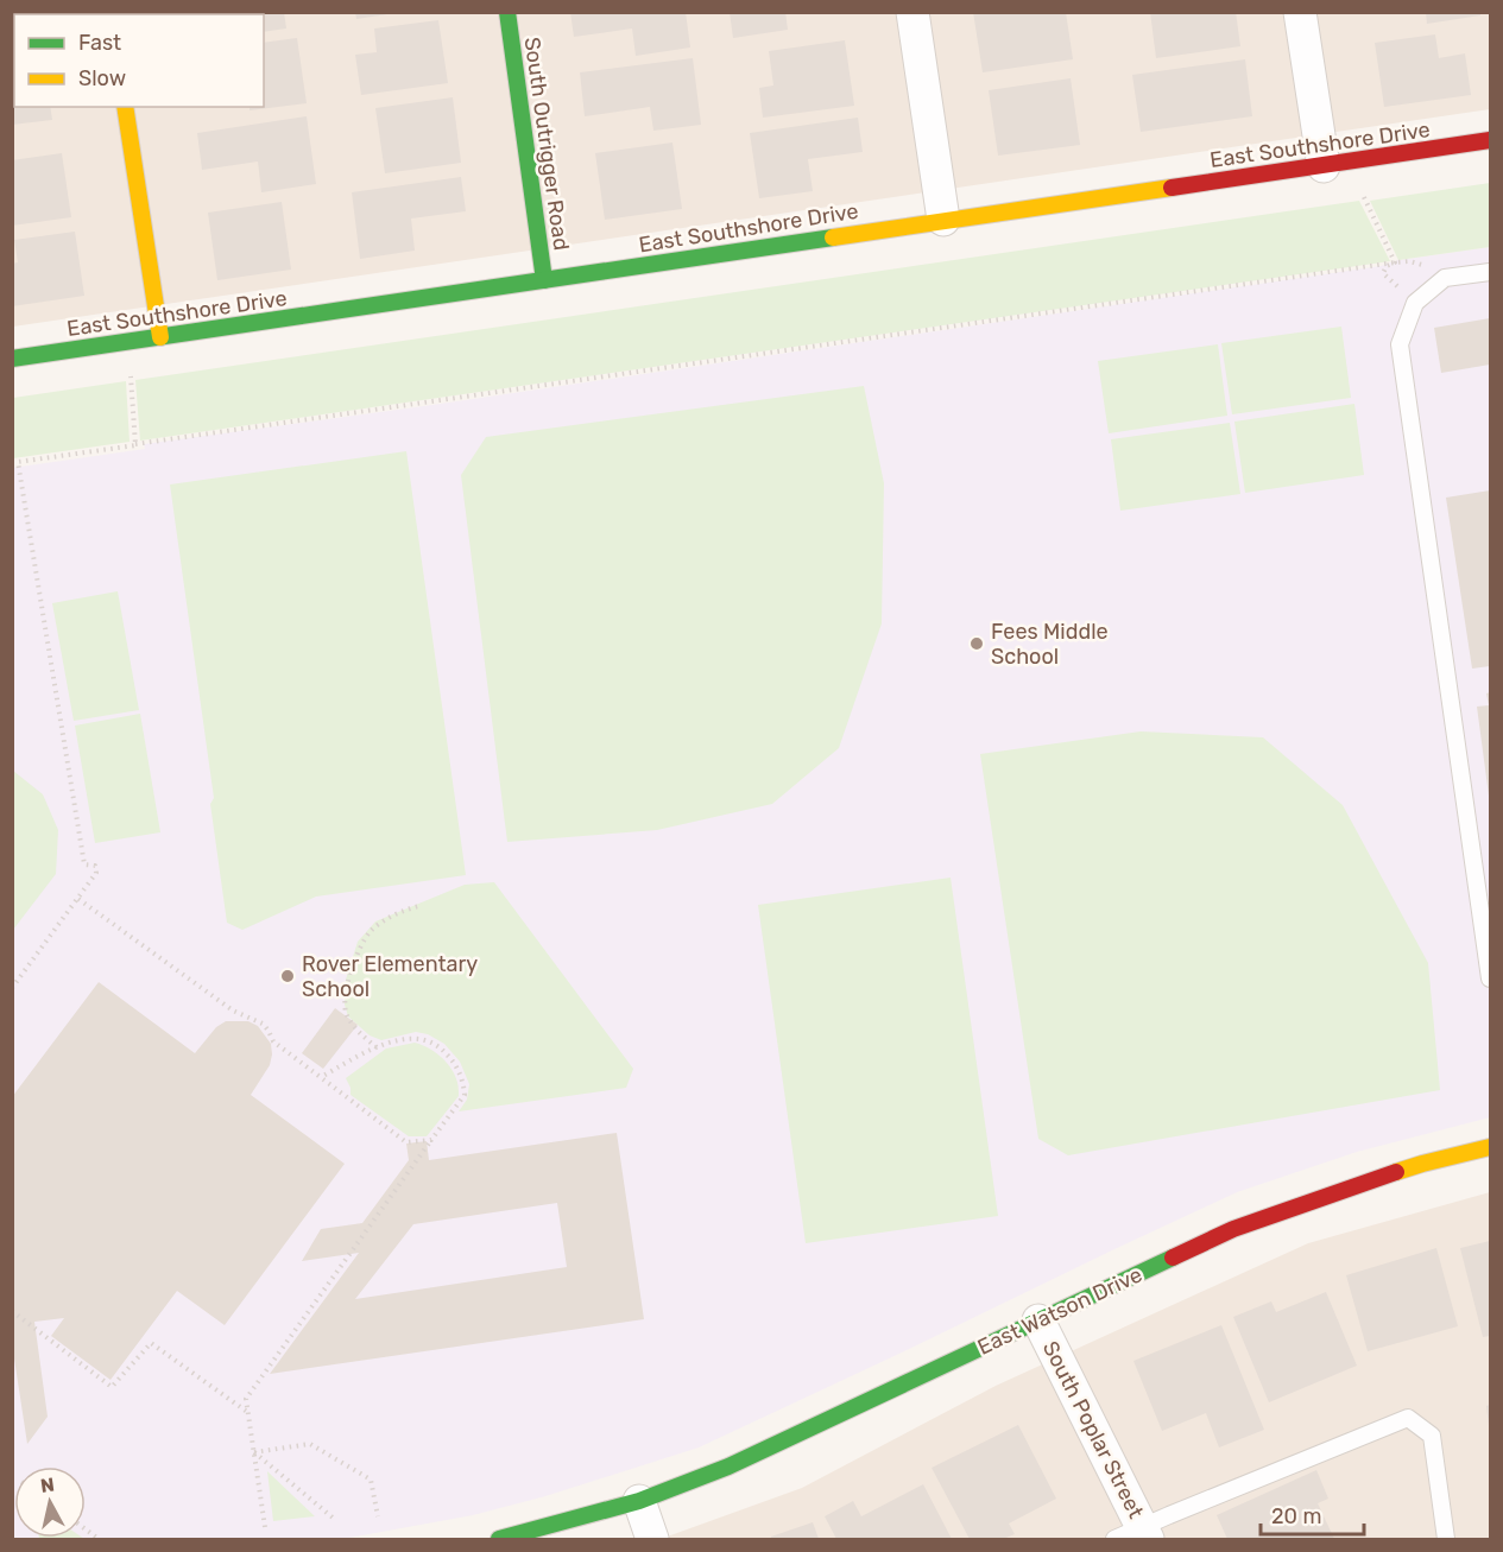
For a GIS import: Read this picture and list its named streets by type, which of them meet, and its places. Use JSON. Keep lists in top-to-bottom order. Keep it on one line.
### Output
{"streets":{"street":["South Outrigger Road","East Southshore Drive","East Watson Drive","South Poplar Street"]},"crossings":[["South Outrigger Road","East Southshore Drive"],["East Watson Drive","South Poplar Street"]],"places":["Fees Middle School","Rover Elementary School"],"legend":["Fast","Slow"],"scale_bar":"20 m","north":"top"}
